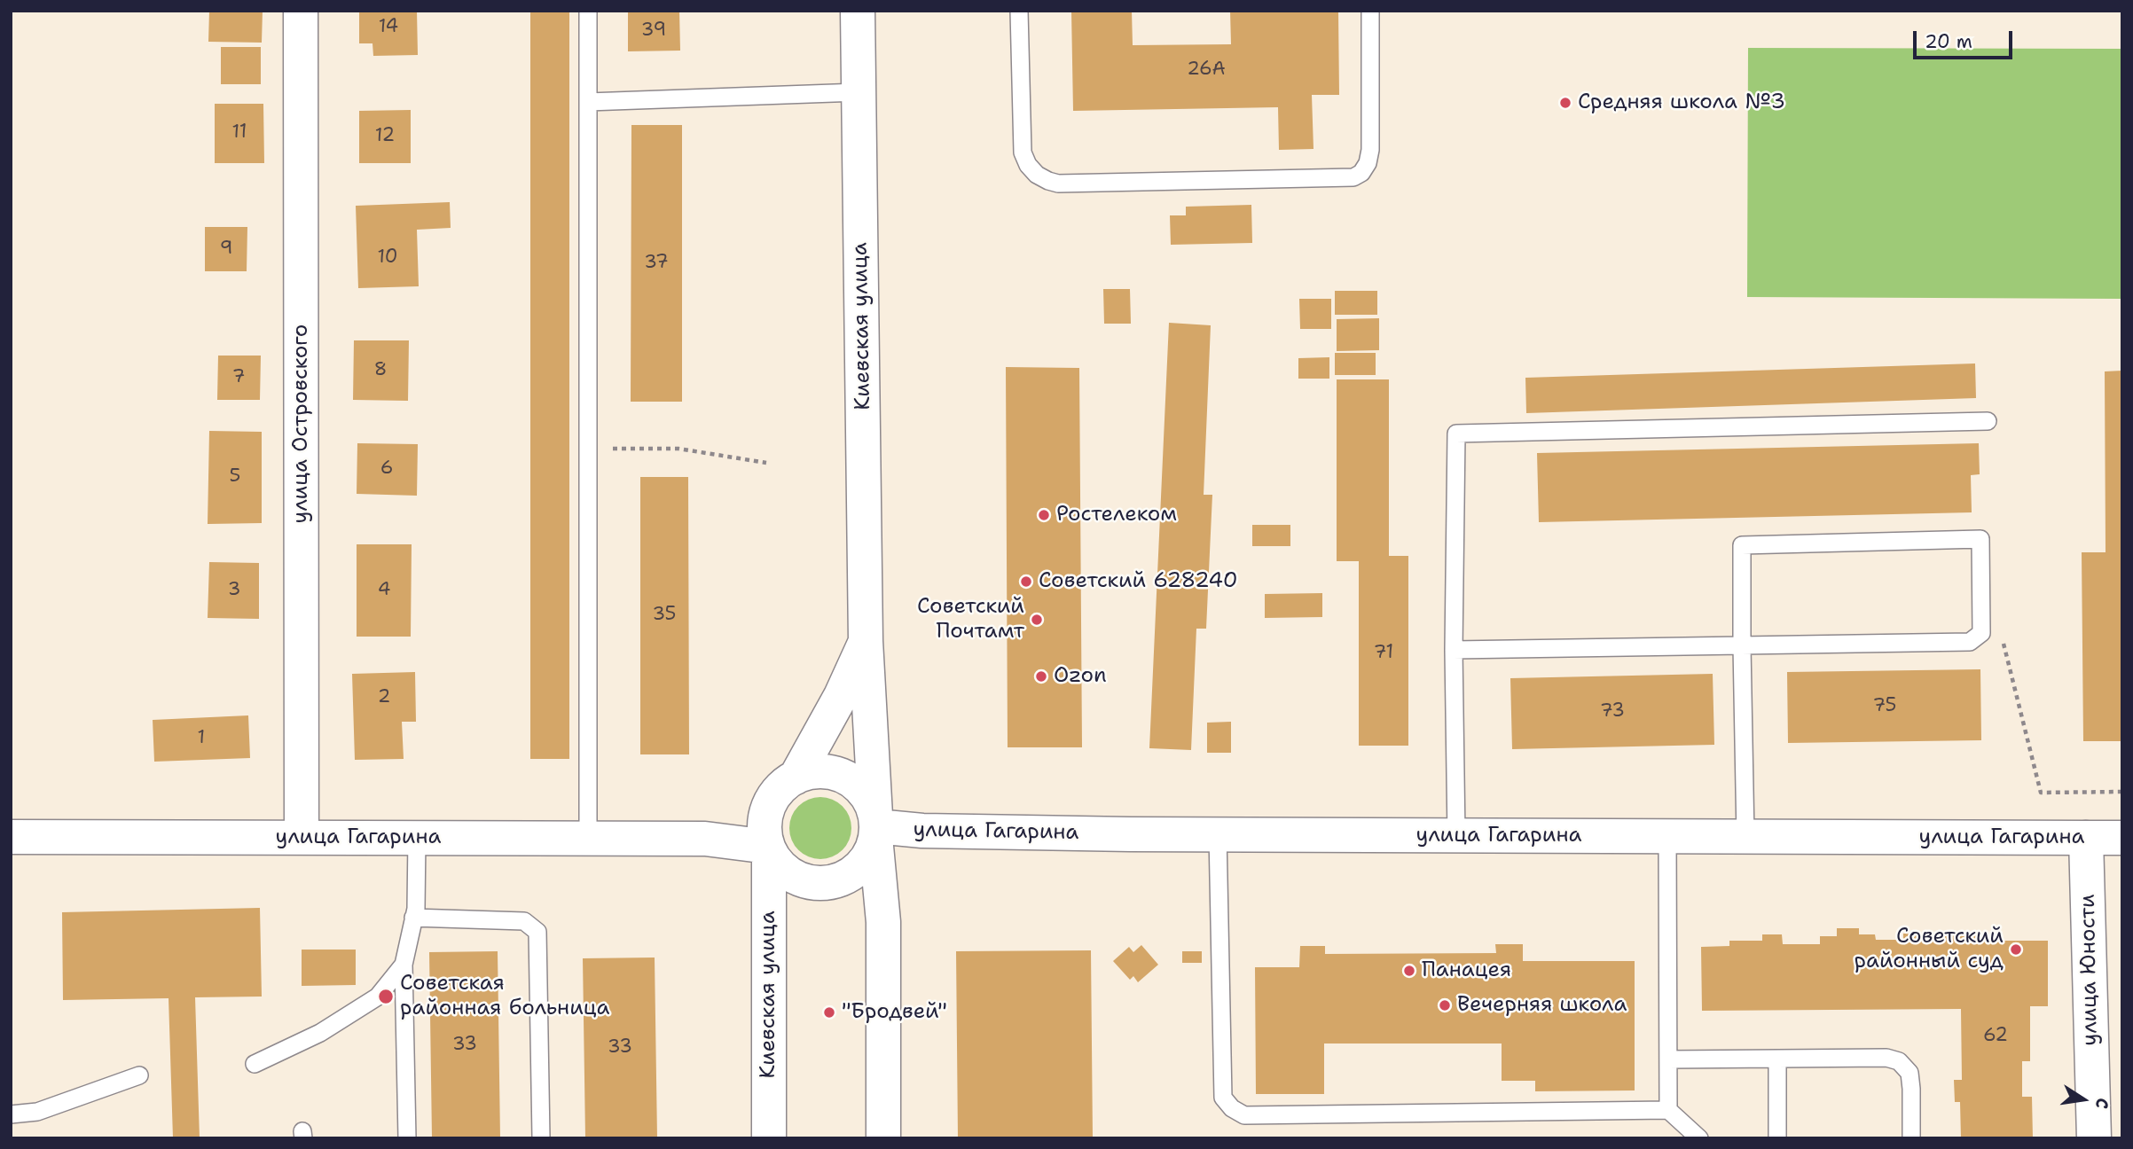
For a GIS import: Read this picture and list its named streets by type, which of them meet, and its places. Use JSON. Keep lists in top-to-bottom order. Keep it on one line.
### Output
{"streets":{"street":["Киевская улица","улица Островского","улица Гагарина","улица Юности"]},"crossings":[["Киевская улица","улица Гагарина"],["улица Островского","улица Гагарина"],["улица Гагарина","улица Юности"]],"places":["Средняя школа №3","Ростелеком","Советский 628240","Советский Почтамт","Ozon","Советский районный суд","Панацея","Советская районная больница","Вечерняя школа","\"Бродвей\""],"house_numbers":["14","39","26А","11","12","9","10","37","8","7","6","5","3","4","35","71","2","75","73","1","62","33","33"],"scale_bar":"20 m","north":"right"}
